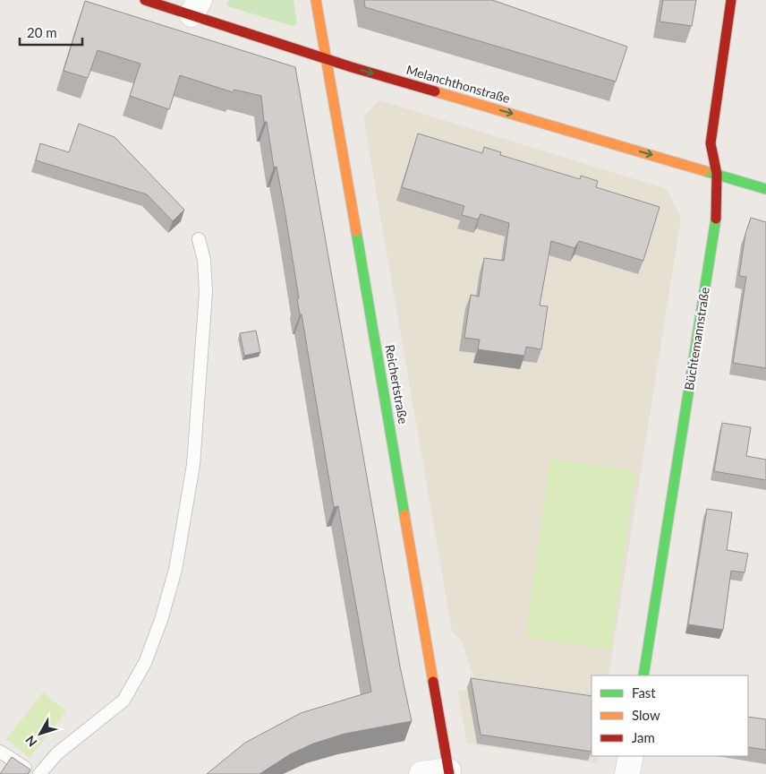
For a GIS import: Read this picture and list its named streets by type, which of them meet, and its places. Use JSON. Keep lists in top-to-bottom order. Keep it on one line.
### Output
{"streets":{"street":["Melanchthonstraße","Büchtemannstraße","Reichertstraße"]},"crossings":[["Melanchthonstraße","Büchtemannstraße"],["Melanchthonstraße","Reichertstraße"]],"one_way":["Melanchthonstraße"],"legend":["Fast","Slow","Jam"],"scale_bar":"20 m","north":"bottom left"}
